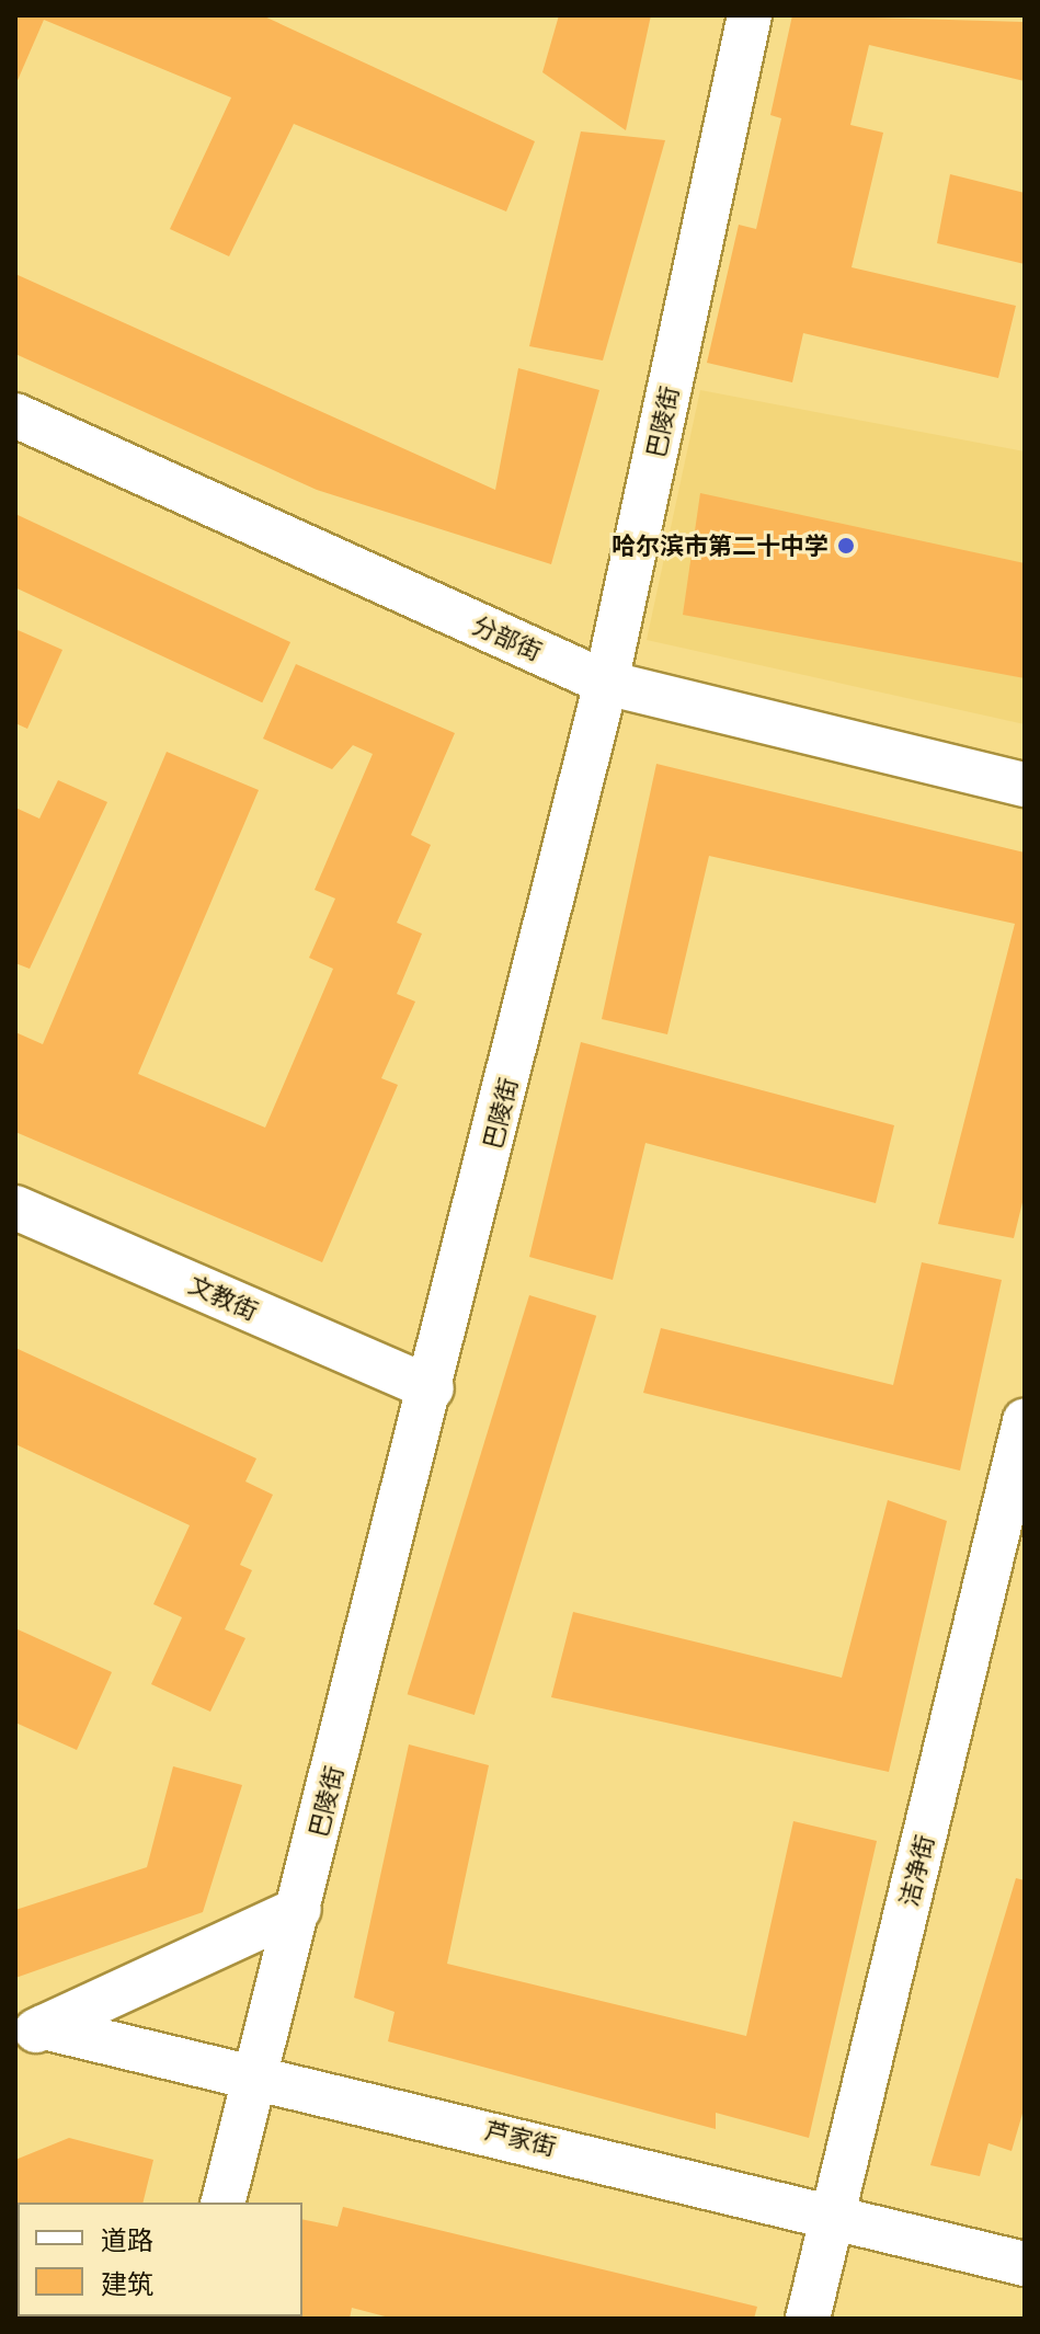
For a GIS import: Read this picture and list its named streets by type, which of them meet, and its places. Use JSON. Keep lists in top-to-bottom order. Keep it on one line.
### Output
{"streets":{"street":["巴陵街","分部街","文教街","洁净街","芦家街"]},"crossings":[["巴陵街","分部街"],["巴陵街","文教街"],["巴陵街","芦家街"],["洁净街","芦家街"]],"places":["哈尔滨市第二十中学"],"legend":["道路","建筑"]}
